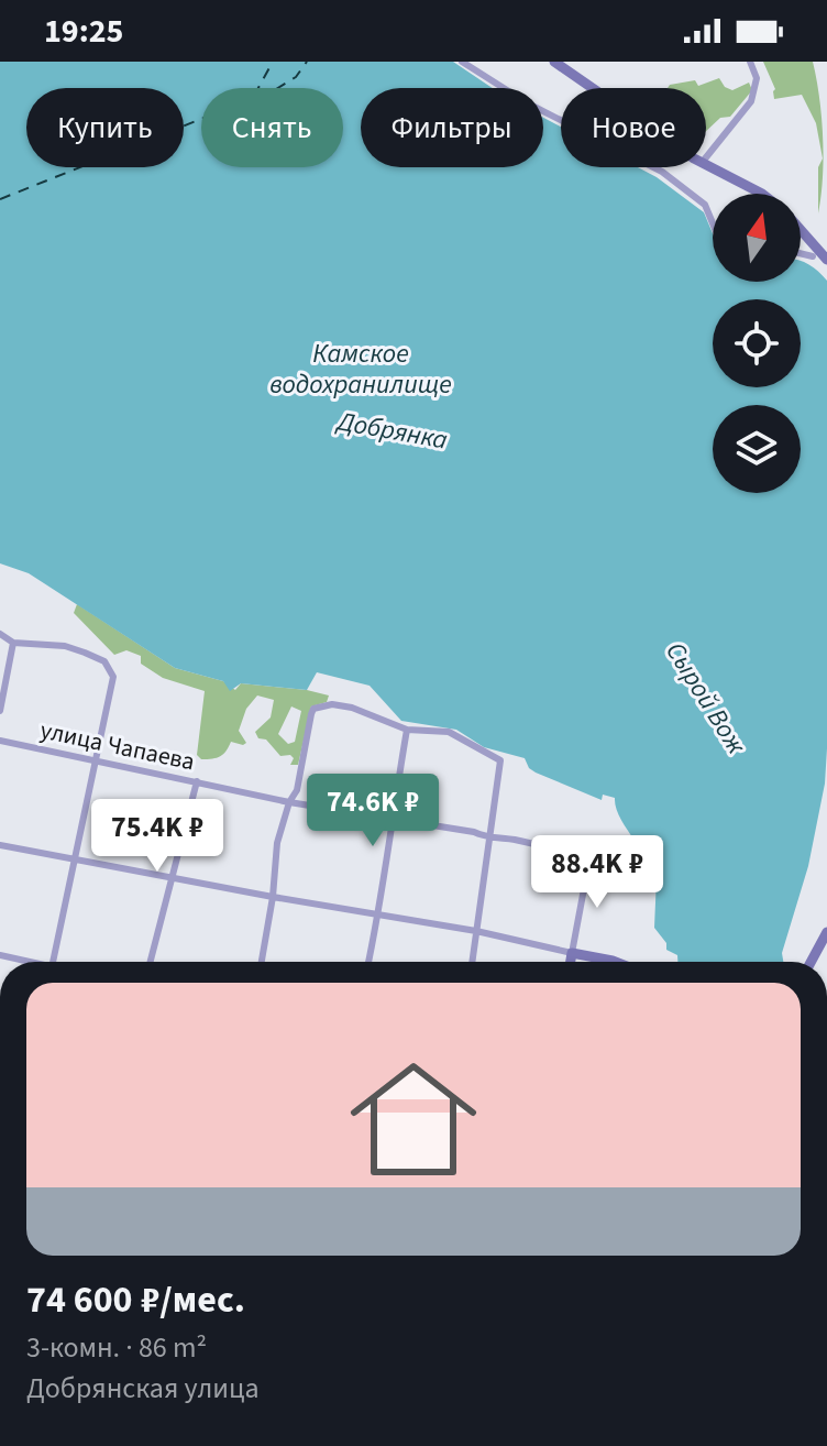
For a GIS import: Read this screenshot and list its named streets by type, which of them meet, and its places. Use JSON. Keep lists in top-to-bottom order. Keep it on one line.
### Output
{"streets":{"street":["улица Чапаева"]},"water":["Камское водохранилище","Добрянка","Сырой Вож"],"north":"top","page":{"status":"19:25","chip":["Купить","Снять","Фильтры","Новое"],"price":["74.6K ₽","75.4K ₽","88.4K ₽"],"list":[{"name":"74 600 ₽/мес.","note":"3-комн. · 86 m² · Добрянская улица"}]}}
